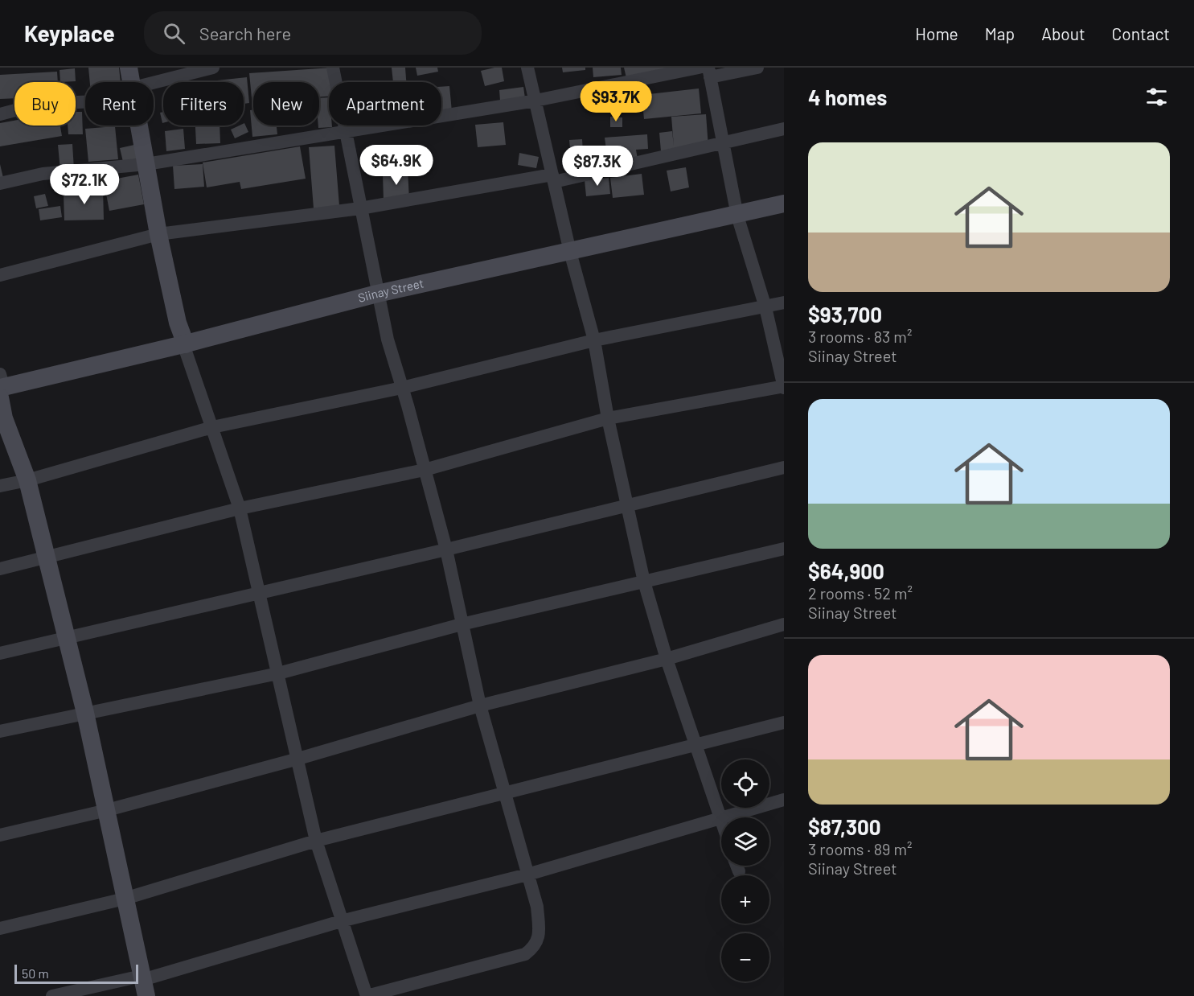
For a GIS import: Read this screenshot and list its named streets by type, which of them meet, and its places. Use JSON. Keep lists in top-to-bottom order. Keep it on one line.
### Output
{"streets":{"street":["Siinay Street"]},"scale_bar":"50 m","page":{"header":"Keyplace","search":"Search here","nav":["Home","Map","About","Contact"],"heading":"4 homes","price":["$93.7K","$64.9K","$87.3K","$72.1K"],"chip":["Buy","Rent","Filters","New","Apartment"],"list":[{"name":"$93,700","note":"3 rooms · 83 m² · Siinay Street"},{"name":"$64,900","note":"2 rooms · 52 m² · Siinay Street"},{"name":"$87,300","note":"3 rooms · 89 m² · Siinay Street"}],"map_buttons":["+","−"],"scale":"50 m"}}
